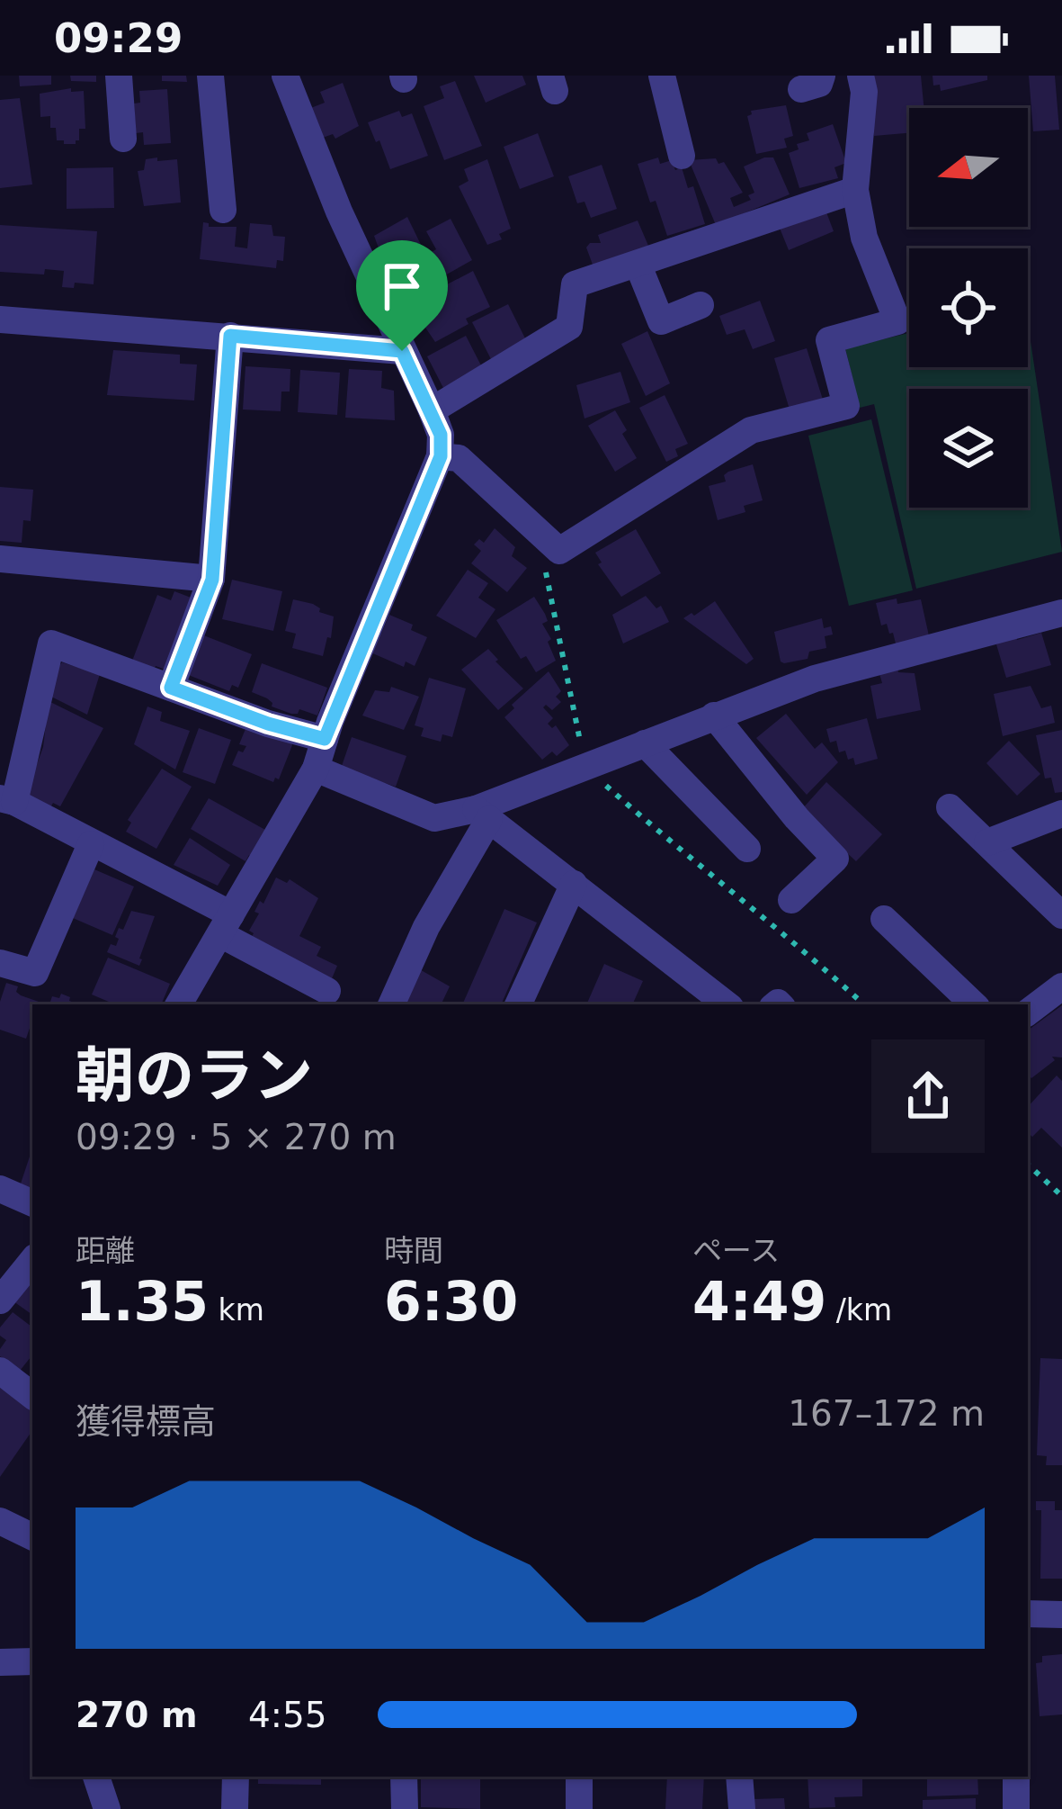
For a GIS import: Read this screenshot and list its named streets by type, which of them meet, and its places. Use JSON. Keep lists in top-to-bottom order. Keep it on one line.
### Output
{"north":"left","page":{"status":"09:29","heading":["朝のラン","09:29 · 5 × 270 m"],"stats":[["距離","1.35 km"],["時間","6:30"],["ペース","4:49 /km"]],"chart":["獲得標高","167–172 m"],"list":[{"name":"270 m","note":"4:55"}]}}
